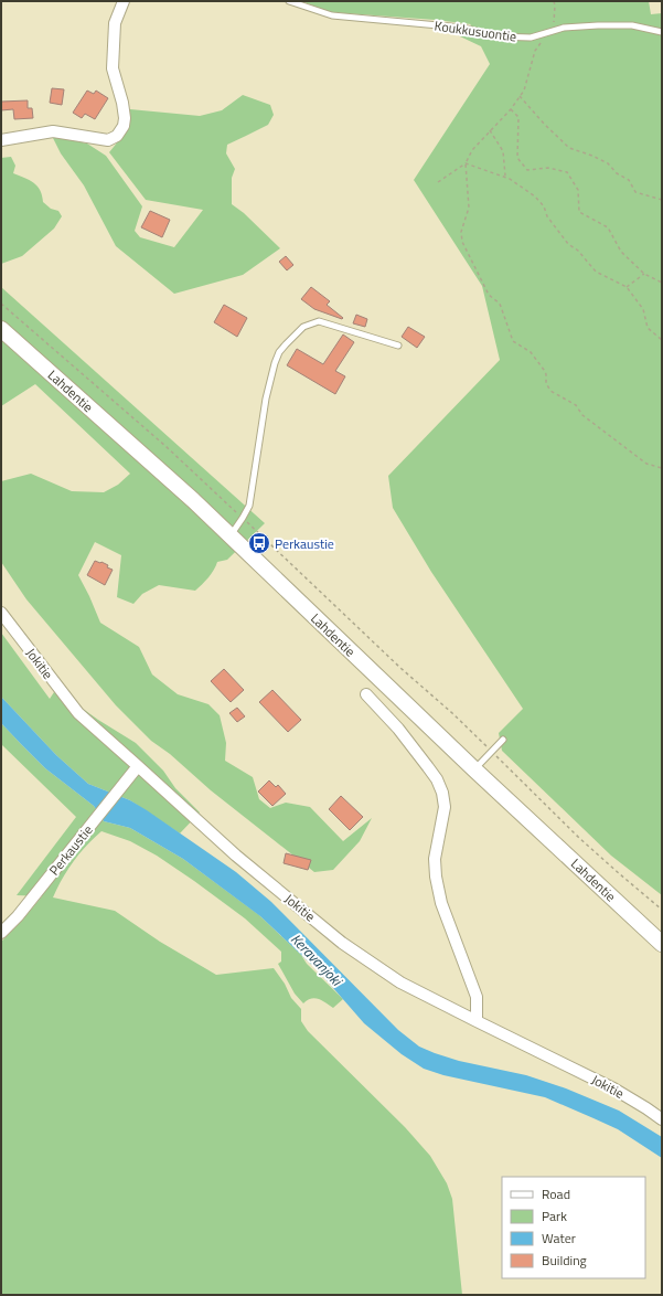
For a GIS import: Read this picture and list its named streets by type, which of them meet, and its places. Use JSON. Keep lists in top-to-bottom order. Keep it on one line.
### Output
{"streets":{"main road":["Lahdentie"],"street":["Jokitie","Perkaustie"],"lane":["Koukkusuontie"]},"crossings":[["Jokitie","Perkaustie"]],"water":["Keravanjoki"],"places":{"bus stop":["Perkaustie"]},"legend":["Road","Park","Water","Building"]}
